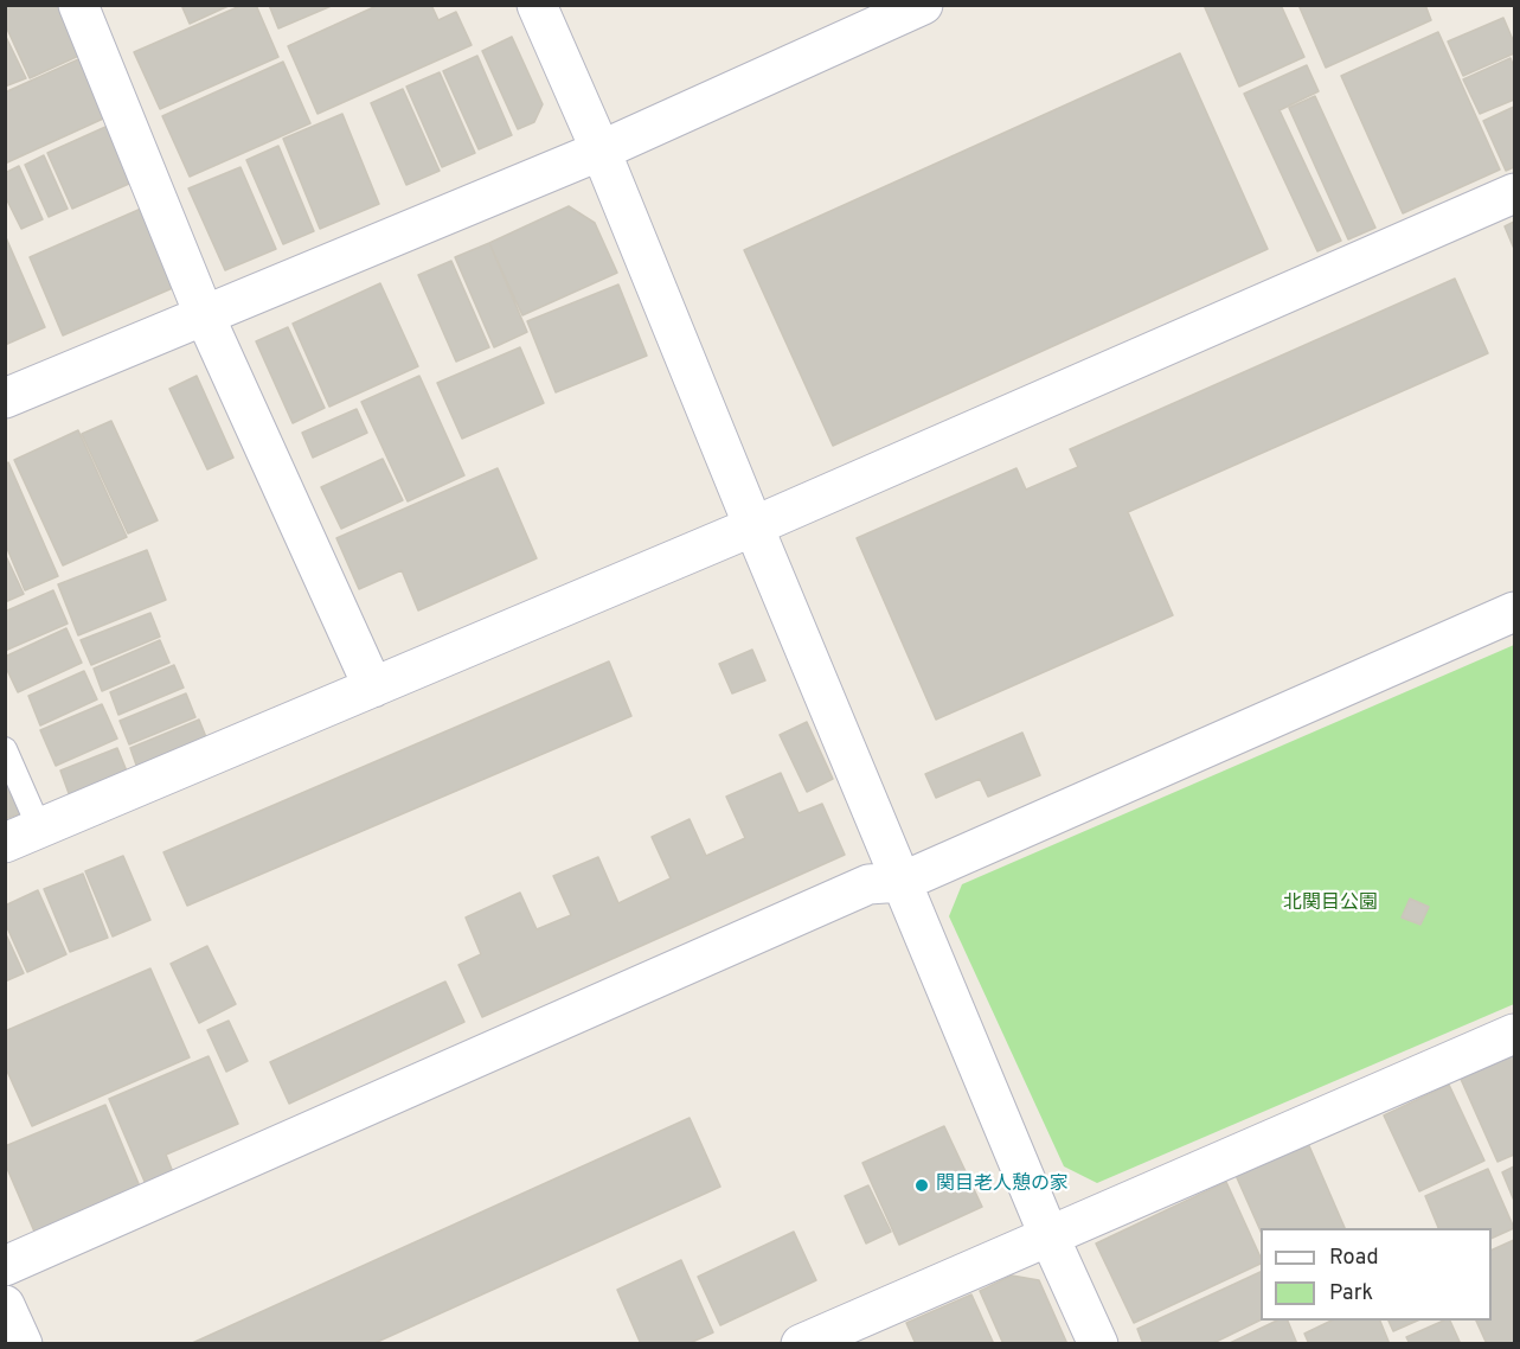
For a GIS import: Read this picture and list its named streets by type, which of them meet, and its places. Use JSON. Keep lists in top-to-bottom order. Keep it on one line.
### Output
{"parks":["北関目公園"],"places":["関目老人憩の家"],"legend":["Road","Park"]}
